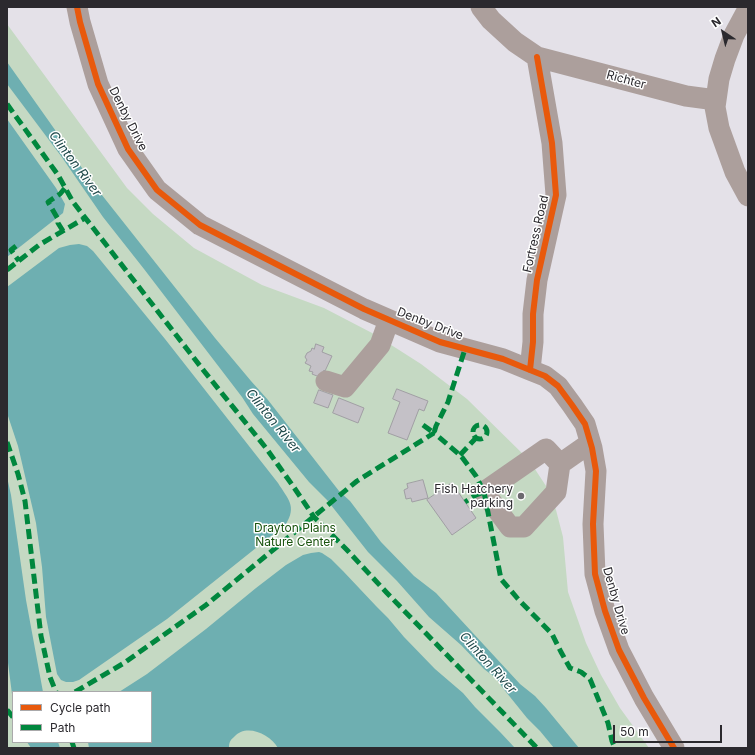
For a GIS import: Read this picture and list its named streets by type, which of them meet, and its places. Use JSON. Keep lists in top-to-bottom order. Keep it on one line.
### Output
{"streets":{"street":["Richter","Denby Drive","Fortress Road"]},"crossings":[["Richter","Fortress Road"],["Denby Drive","Fortress Road"]],"water":["Clinton River"],"parks":["Drayton Plains Nature Center"],"places":["Fish Hatchery parking"],"legend":["Cycle path","Path"],"scale_bar":"50 m","north":"top left"}
